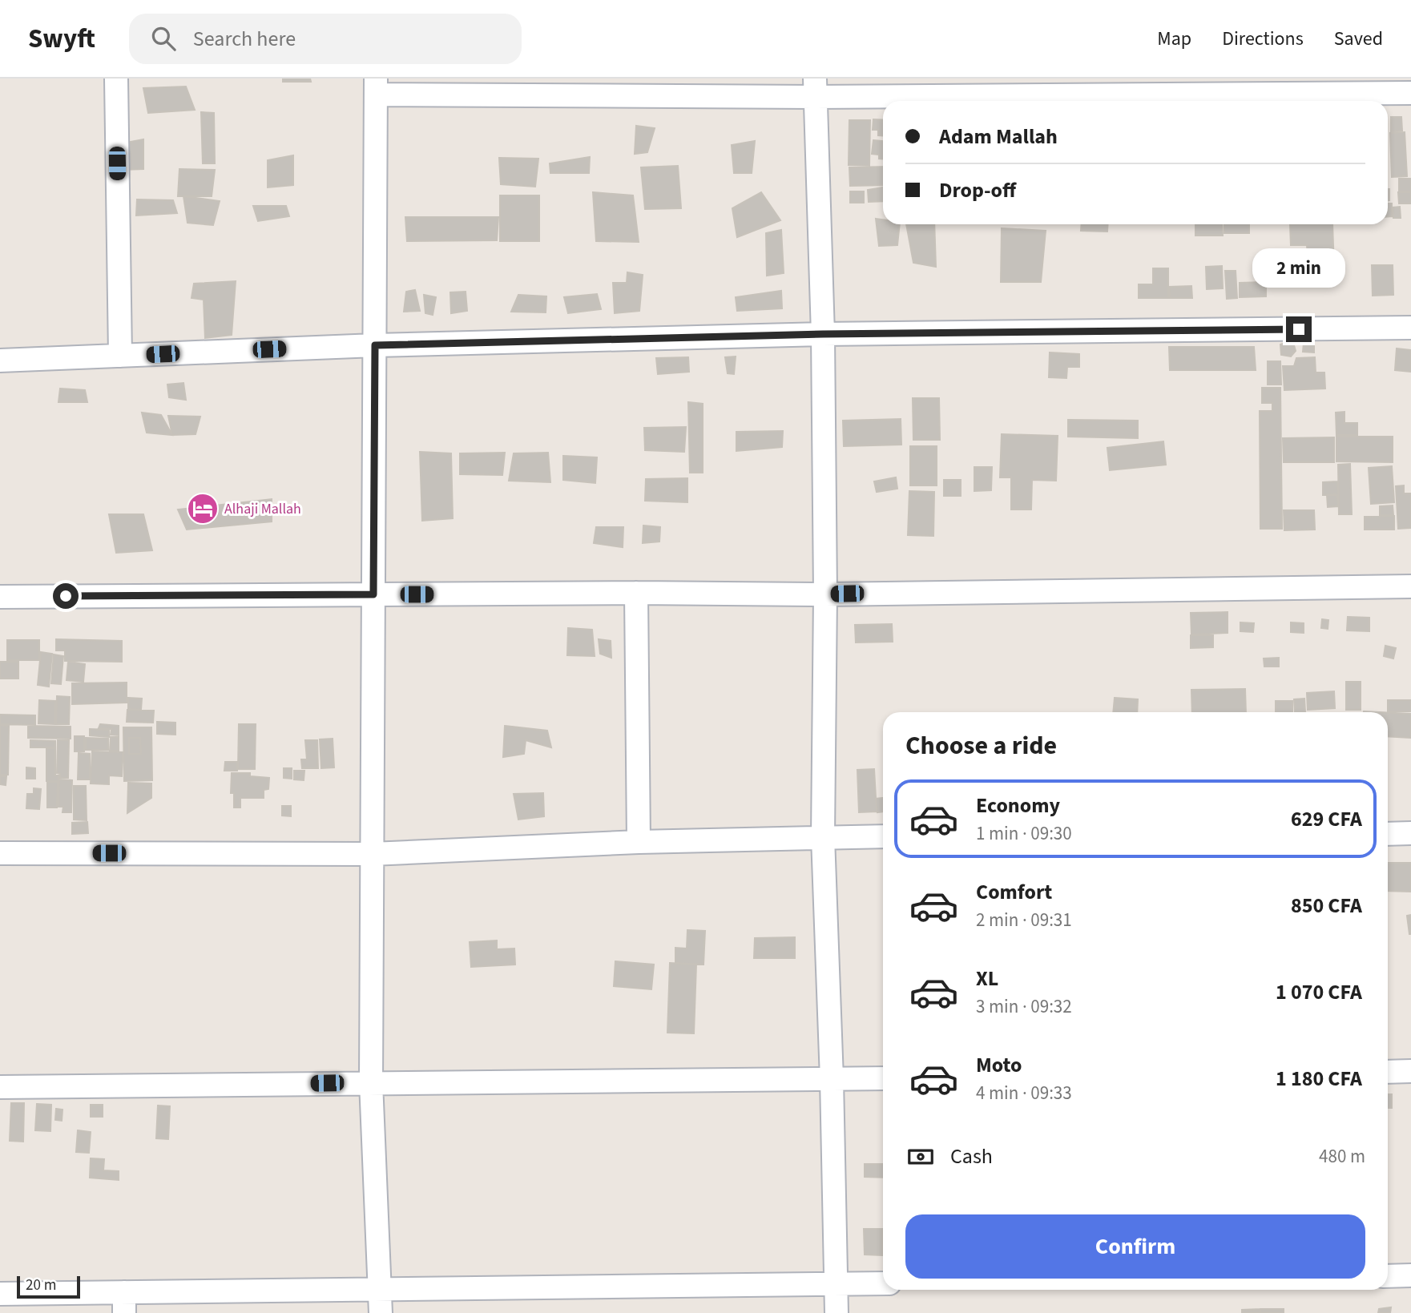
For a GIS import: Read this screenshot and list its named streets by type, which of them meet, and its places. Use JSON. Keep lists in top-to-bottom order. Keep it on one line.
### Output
{"places":{"hotel":["Alhaji Mallah"]},"scale_bar":"20 m","page":{"header":"Swyft","search":"Search here","nav":["Map","Directions","Saved"],"banner":["Adam Mallah","Drop-off"],"bubble":"2 min","heading":"Choose a ride","list":[{"name":"Economy","note":"1 min · 09:30","value":"629 CFA"},{"name":"Comfort","note":"2 min · 09:31","value":"850 CFA"},{"name":"XL","note":"3 min · 09:32","value":"1 070 CFA"},{"name":"Moto","note":"4 min · 09:33","value":"1 180 CFA"}],"pay":["Cash","480 m"],"buttons":"Confirm","scale":"20 m"}}
